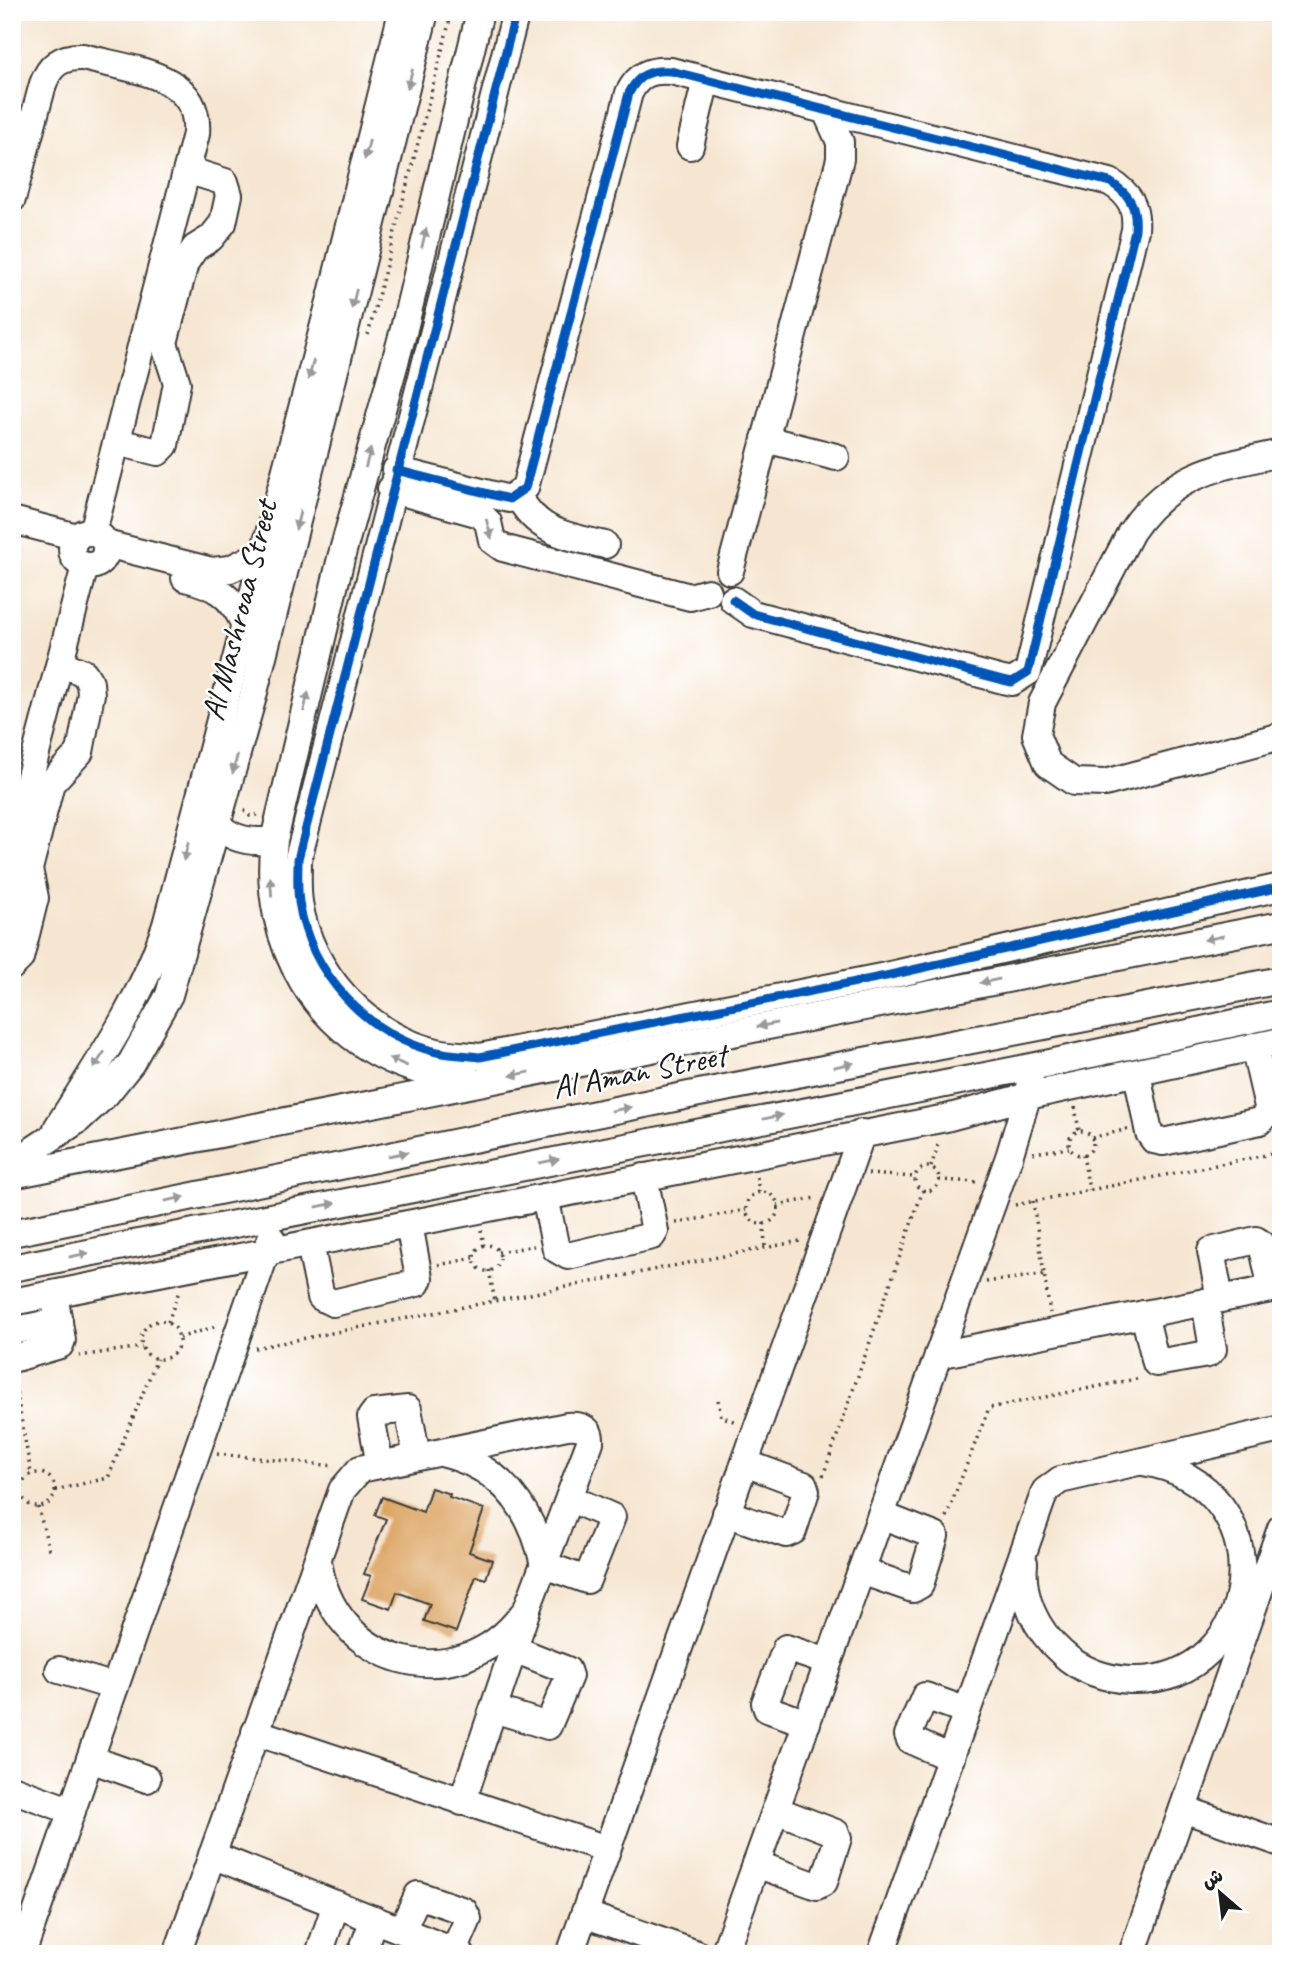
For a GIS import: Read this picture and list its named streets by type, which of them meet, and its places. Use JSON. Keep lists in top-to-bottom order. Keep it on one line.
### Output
{"streets":{"street":["Al Mashroaa Street","Al Aman Street"]},"north":"top left"}
